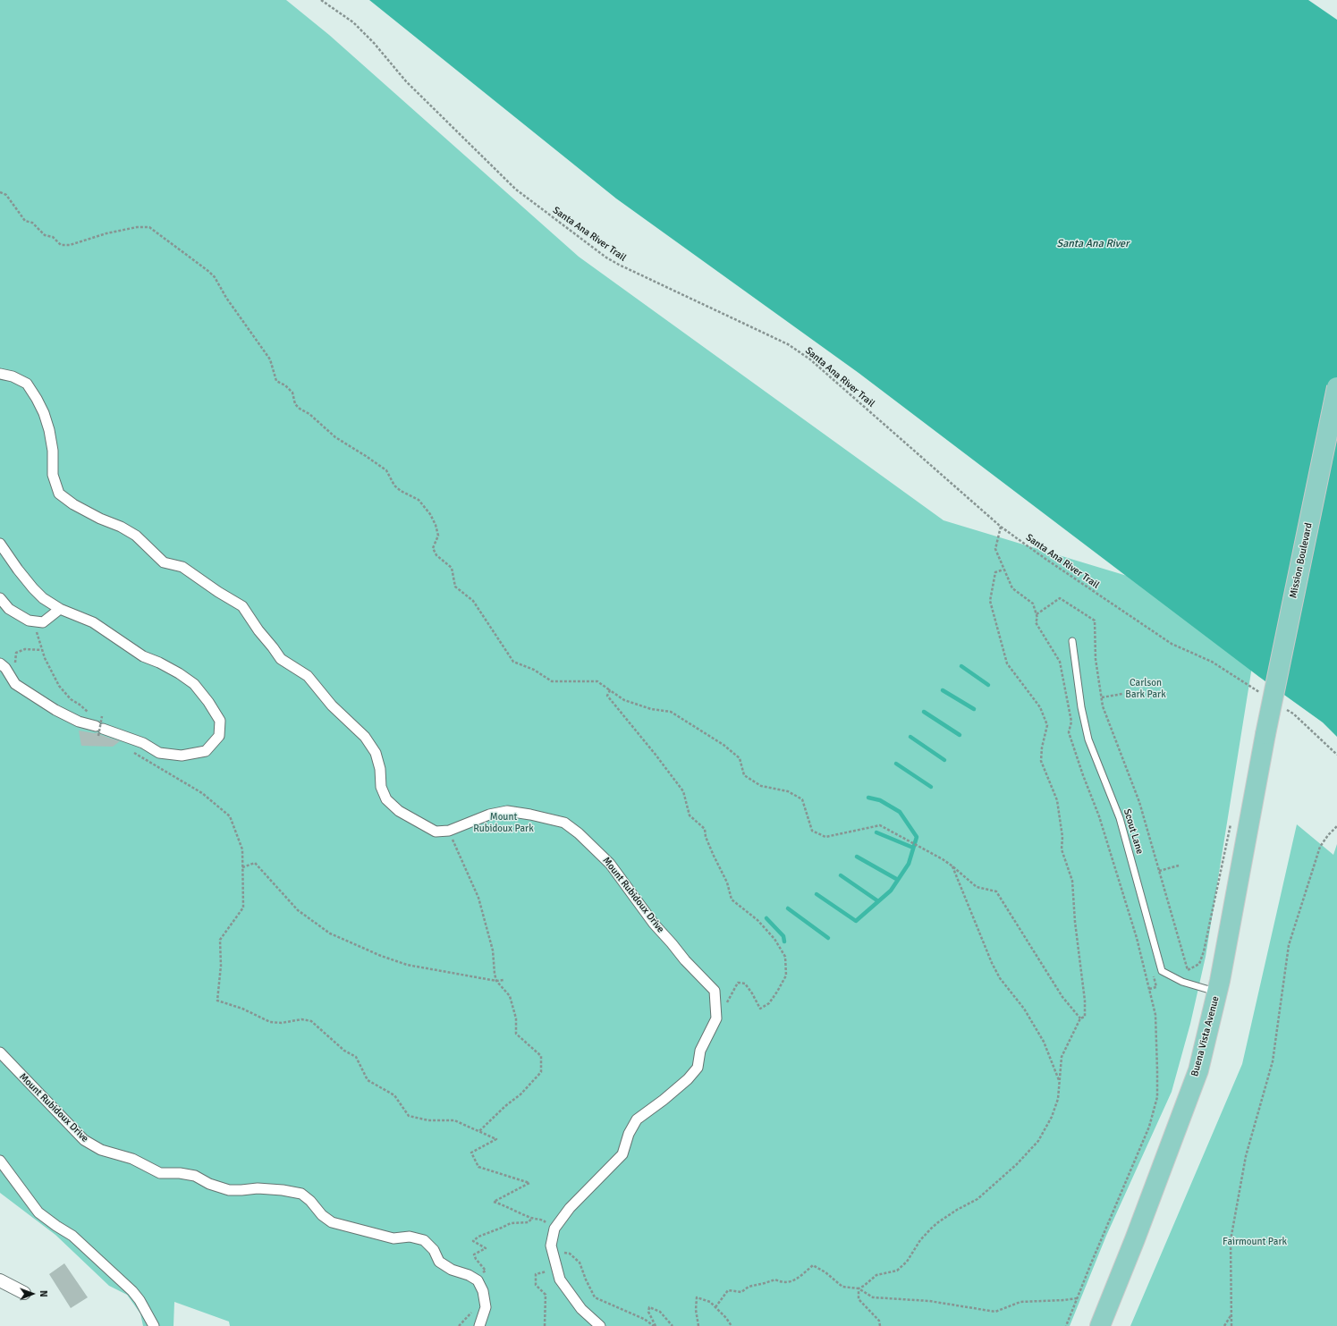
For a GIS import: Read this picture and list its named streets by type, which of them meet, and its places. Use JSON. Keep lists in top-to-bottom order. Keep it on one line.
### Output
{"streets":{"main road":["Mission Boulevard","Buena Vista Avenue"],"street":["Mount Rubidoux Drive"],"lane":["Scout Lane"],"path":["Santa Ana River Trail"]},"crossings":[["Mission Boulevard","Buena Vista Avenue"]],"water":["Santa Ana River"],"parks":["Carlson Bark Park","Mount Rubidoux Park","Fairmount Park"],"north":"right"}
